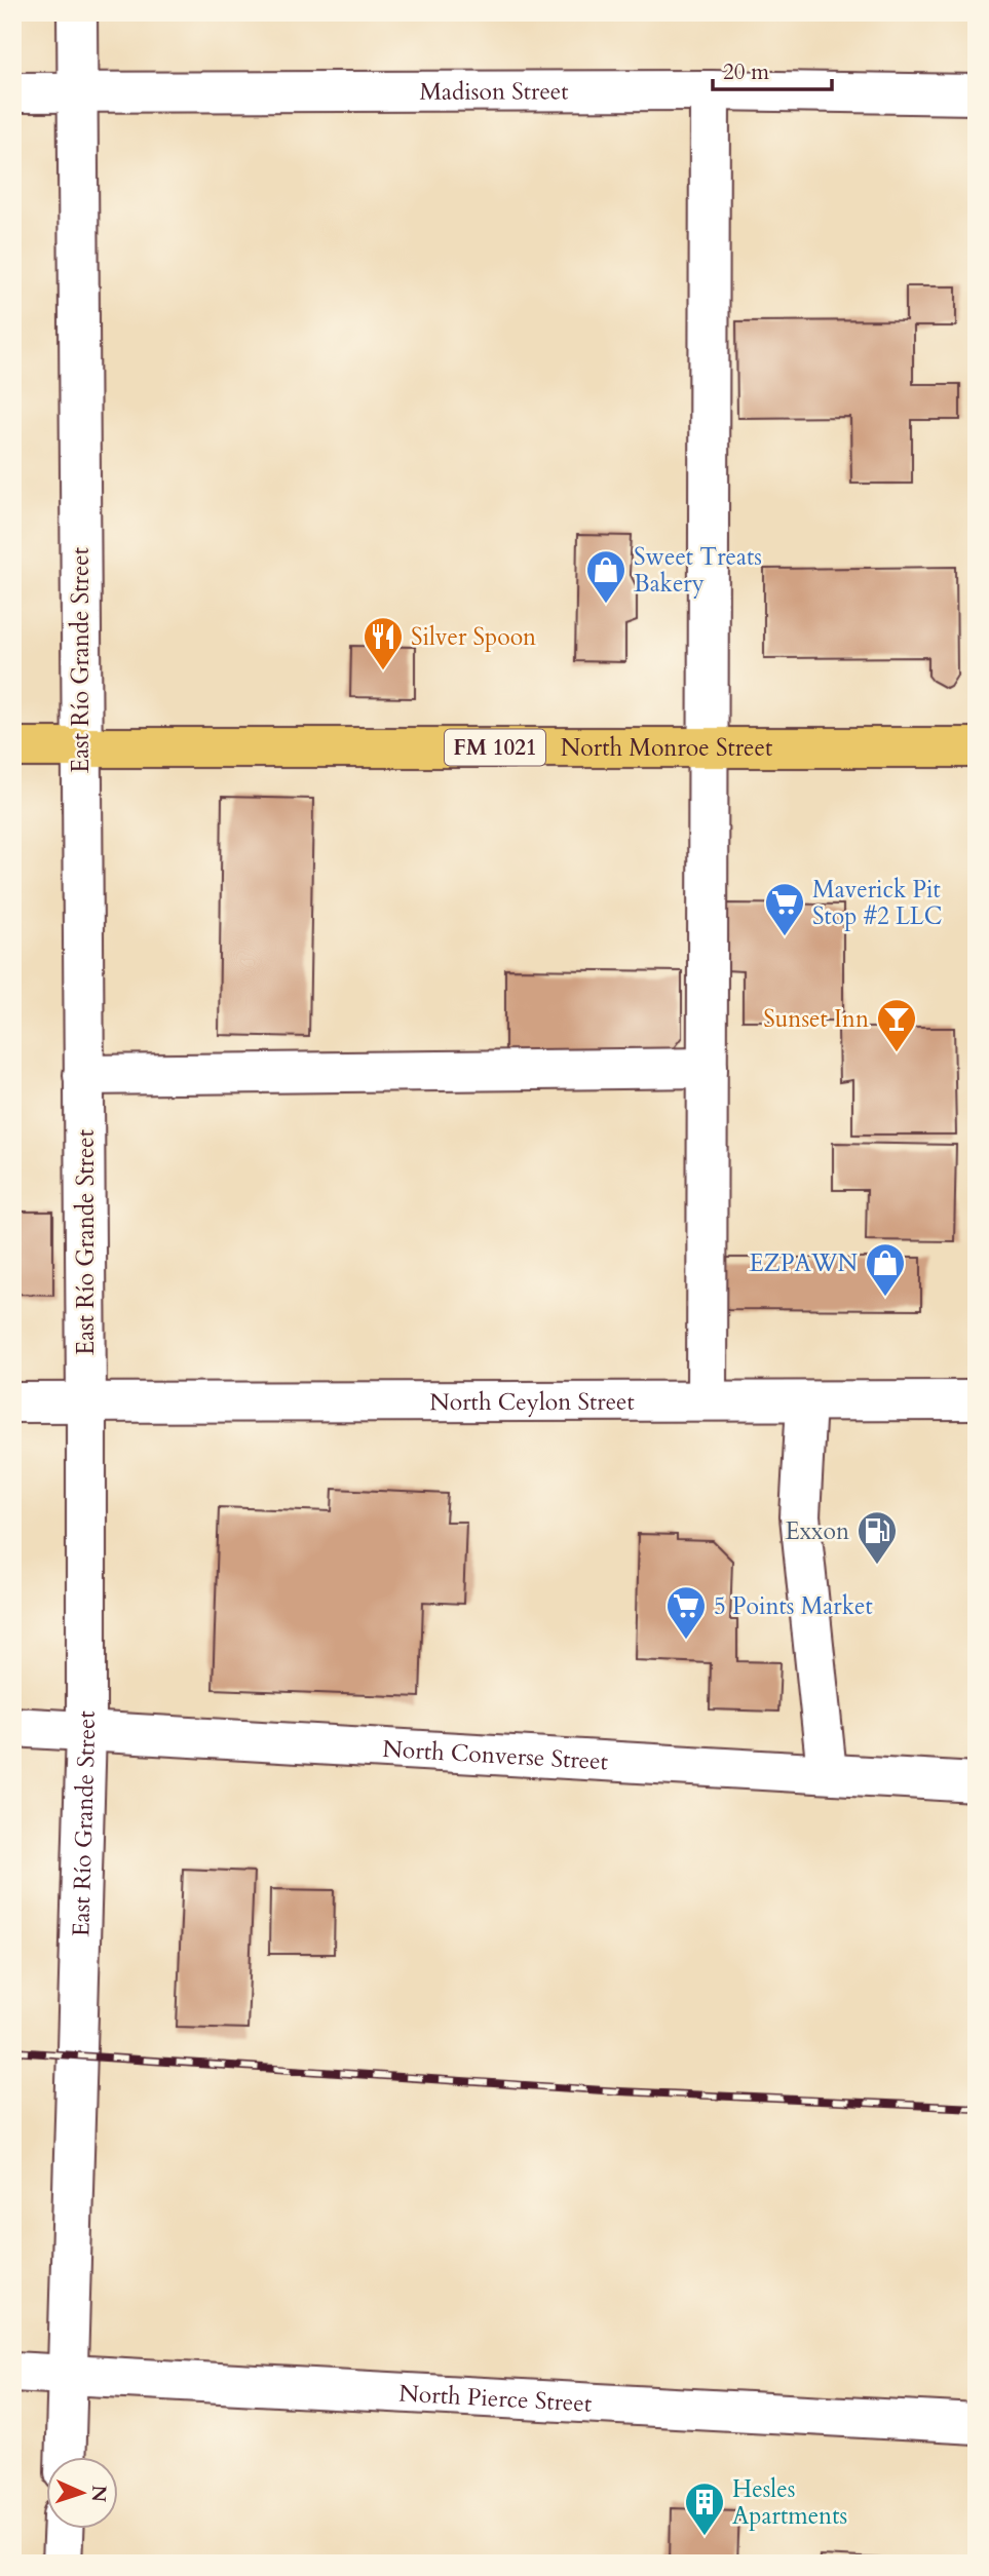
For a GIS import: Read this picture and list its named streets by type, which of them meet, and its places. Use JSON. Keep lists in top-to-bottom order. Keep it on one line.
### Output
{"streets":{"main road":["FM 1021","North Monroe Street"],"street":["Madison Street","East Río Grande Street","North Ceylon Street","North Converse Street","North Pierce Street"]},"crossings":[["Madison Street","East Río Grande Street"],["East Río Grande Street","North Monroe Street"],["East Río Grande Street","North Ceylon Street"],["East Río Grande Street","North Converse Street"],["East Río Grande Street","North Pierce Street"]],"places":{"shop":["Sweet Treats Bakery","EZPAWN"],"restaurant":["Silver Spoon"],"supermarket":["Maverick Pit Stop #2 LLC","5 Points Market"],"bar":["Sunset Inn"],"fuel station":["Exxon"],"building":["Hesles Apartments"]},"scale_bar":"20 m","north":"right"}
